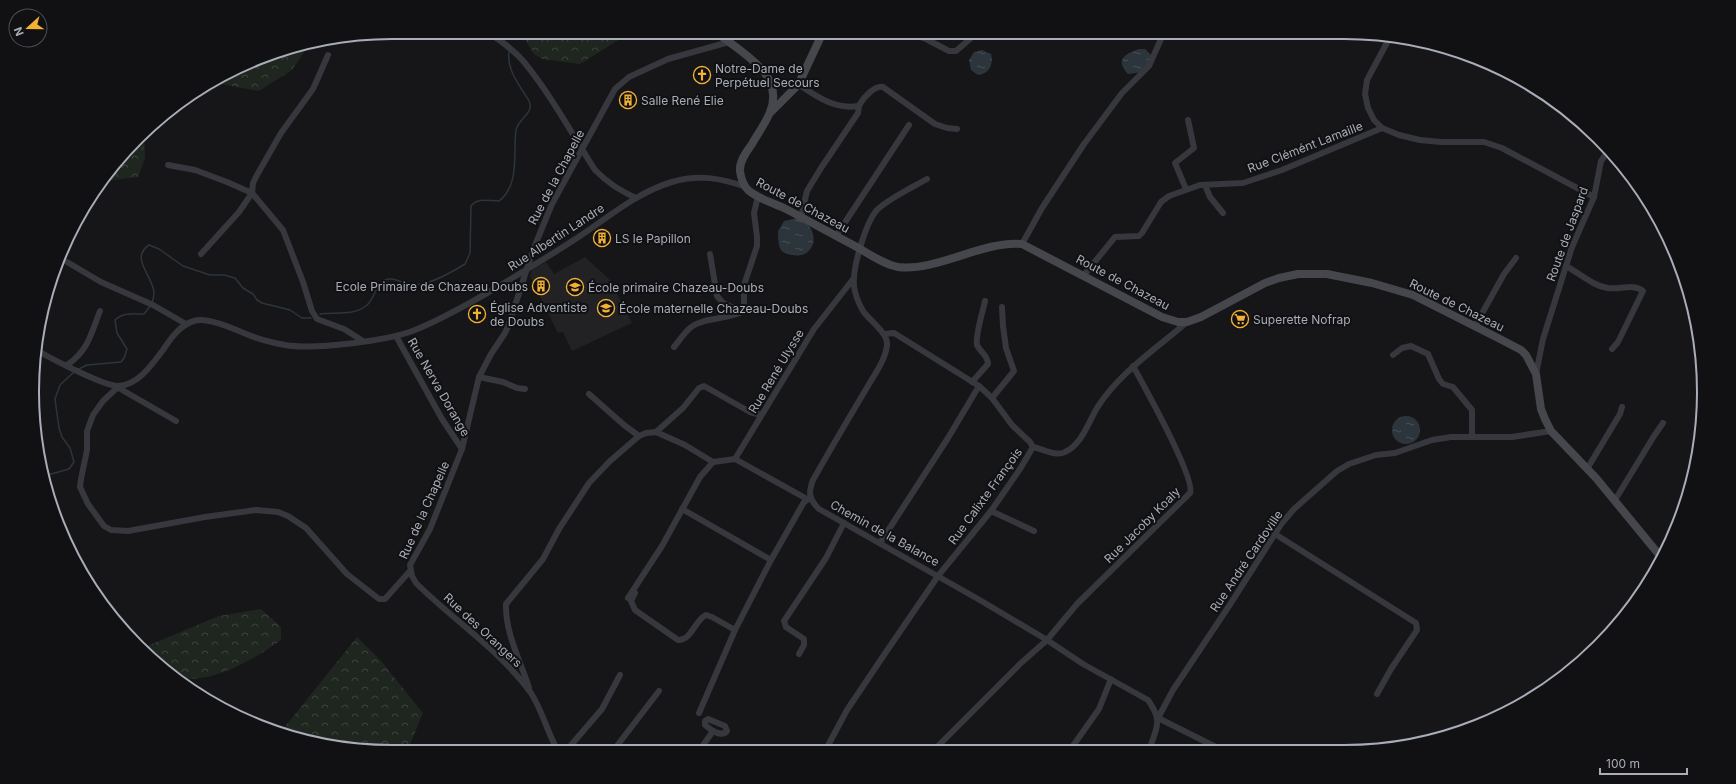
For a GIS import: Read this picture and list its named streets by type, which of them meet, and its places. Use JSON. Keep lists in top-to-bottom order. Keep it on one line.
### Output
{"streets":{"main road":["Route de Chazeau"],"street":["Rue Clémént Lamaille","Rue de la Chapelle","Route de Jaspard","Rue Albertin Landre","Rue René Ulysse","Rue Nerva Dorange","Rue Calixte François","Rue Jacoby Koaly","Chemin de la Balance","Rue André Cardoville","Rue des Orangers"]},"crossings":[["Rue Clémént Lamaille","Route de Chazeau"],["Rue de la Chapelle","Route de Chazeau"],["Rue de la Chapelle","Rue Albertin Landre"],["Rue de la Chapelle","Rue Nerva Dorange"],["Rue de la Chapelle","Rue des Orangers"],["Route de Chazeau","Route de Jaspard"],["Route de Chazeau","Rue Albertin Landre"],["Route de Chazeau","Rue André Cardoville"],["Rue Albertin Landre","Rue Nerva Dorange"],["Rue René Ulysse","Chemin de la Balance"],["Rue Calixte François","Chemin de la Balance"],["Rue Jacoby Koaly","Chemin de la Balance"],["Chemin de la Balance","Rue André Cardoville"]],"places":{"church":["Notre-Dame de Perpétuel Secours","Église Adventiste de Doubs"],"building":["Salle René Elie","LS le Papillon","Ecole Primaire de Chazeau Doubs"],"school or university":["École primaire Chazeau-Doubs","École maternelle Chazeau-Doubs"],"supermarket":["Superette Nofrap"]},"scale_bar":"100 m","north":"left"}
